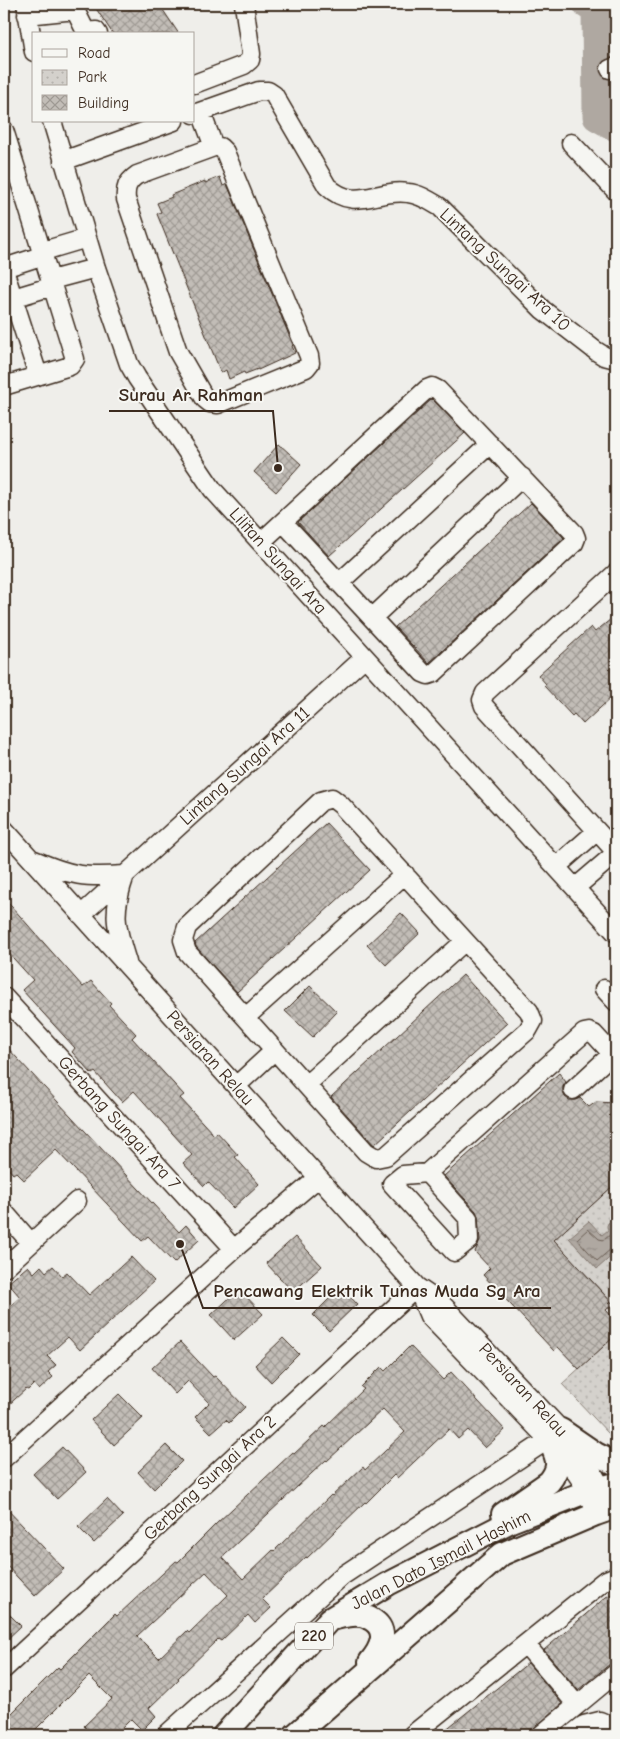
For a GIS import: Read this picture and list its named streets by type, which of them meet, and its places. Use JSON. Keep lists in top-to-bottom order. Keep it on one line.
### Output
{"streets":{"main road":["Jalan Dato Ismail Hashim","220"],"street":["Lintang Sungai Ara 10","Lilitan Sungai Ara","Lintang Sungai Ara 11","Persiaran Relau","Gerbang Sungai Ara 7","Gerbang Sungai Ara 2"]},"crossings":[["Lilitan Sungai Ara","Lintang Sungai Ara 11"],["Lintang Sungai Ara 11","Persiaran Relau"],["Persiaran Relau","Gerbang Sungai Ara 2"],["Persiaran Relau","Jalan Dato Ismail Hashim"]],"places":["Surau Ar Rahman","Pencawang Elektrik Tunas Muda Sg Ara"],"legend":["Road","Park","Building"]}
